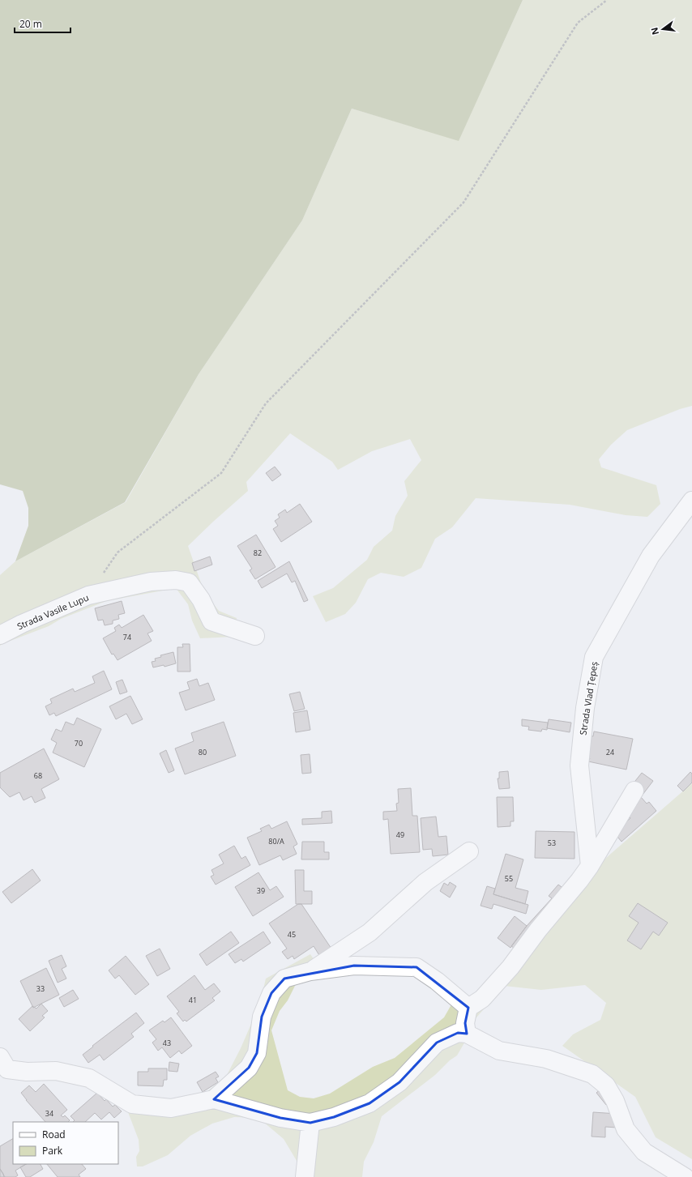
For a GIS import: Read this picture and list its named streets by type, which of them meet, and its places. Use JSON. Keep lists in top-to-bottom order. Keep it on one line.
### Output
{"streets":{"street":["Strada Vasile Lupu","Strada Vlad Țepeș"]},"house_numbers":["82","74","70","80","24","68","49","80/A","53","55","39","45","33","41","43","34"],"legend":["Road","Park"],"scale_bar":"20 m","north":"left"}
